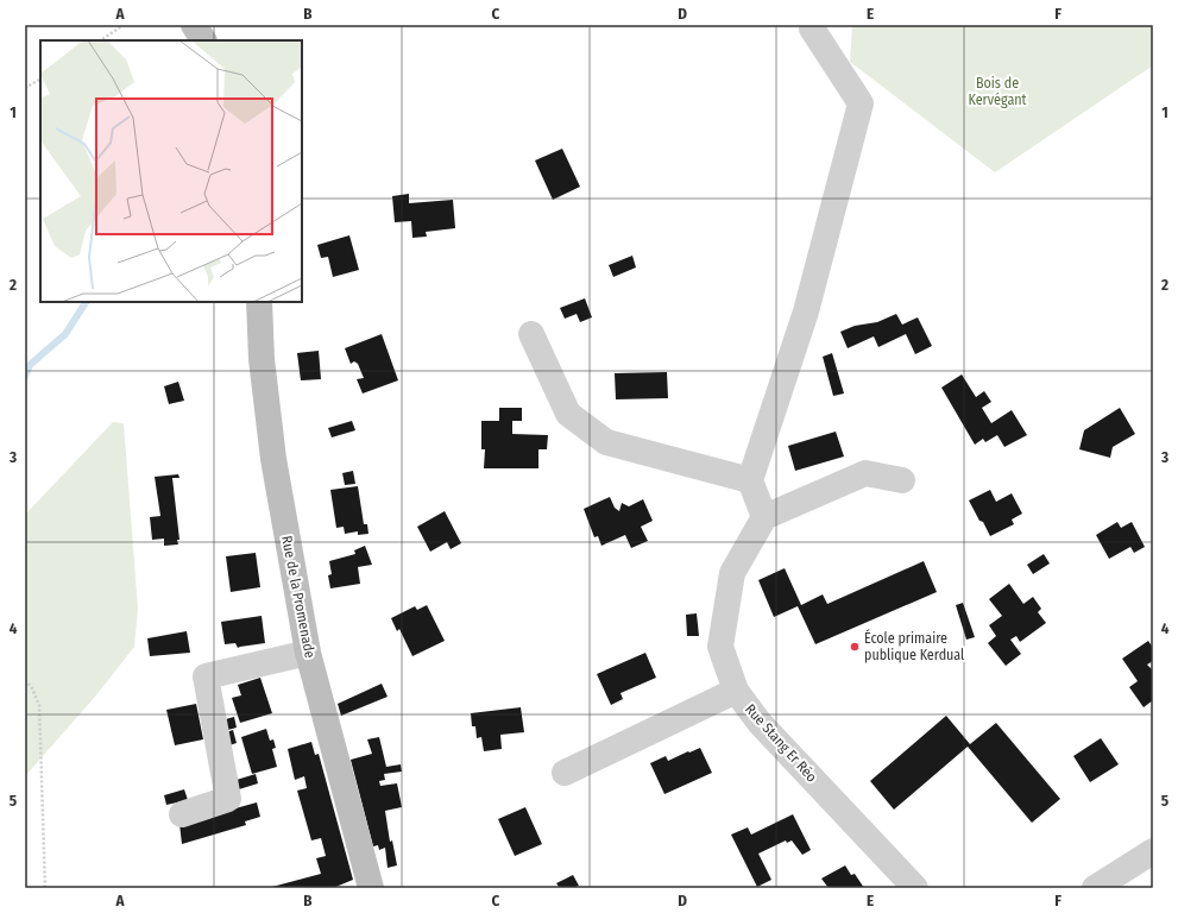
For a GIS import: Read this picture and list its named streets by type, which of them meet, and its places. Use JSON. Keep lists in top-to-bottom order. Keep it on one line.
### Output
{"streets":{"street":["Rue de la Promenade","Rue Stang Er Réo"]},"parks":["Bois de Kervégant"],"places":["École primaire publique Kerdual"],"grid":{"columns":["A","B","C","D","E","F"],"rows":["1","2","3","4","5"]}}
